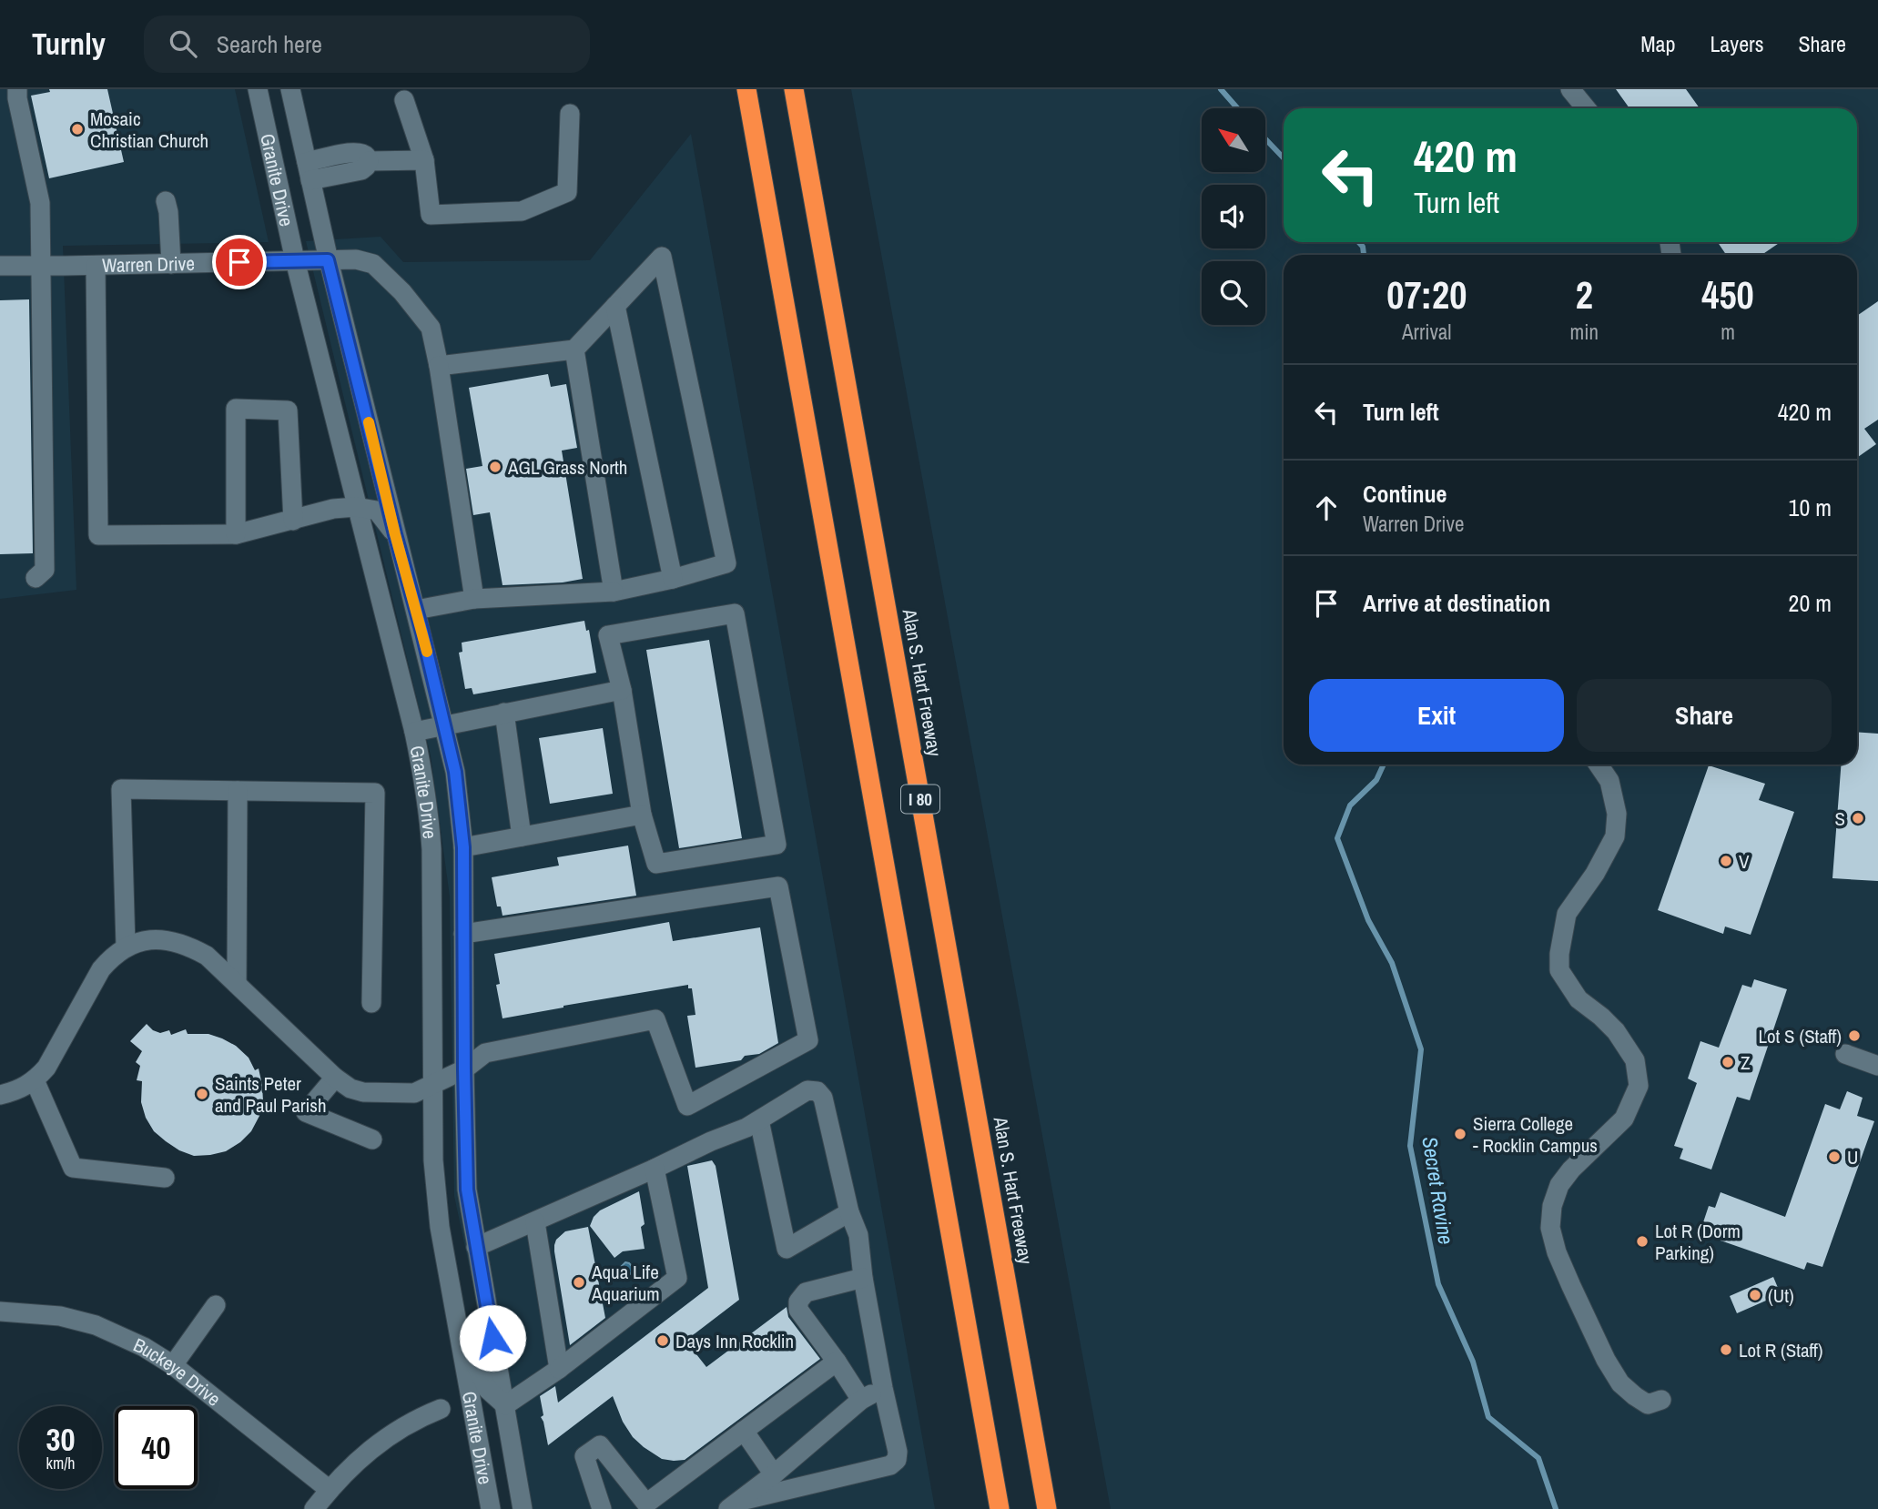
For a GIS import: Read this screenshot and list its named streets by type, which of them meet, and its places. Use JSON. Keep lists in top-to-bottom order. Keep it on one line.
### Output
{"streets":{"highway":["Alan S. Hart Freeway","I 80"],"street":["Granite Drive","Warren Drive","Buckeye Drive"]},"crossings":[["Granite Drive","Warren Drive"]],"water":["Secret Ravine"],"places":["Mosaic Christian Church","AGL Grass North","S","V","Lot S (Staff)","Z","Saints Peter and Paul Parish","Sierra College - Rocklin Campus","U","Lot R (Dorm Parking)","Aqua Life Aquarium","(Ut)","Days Inn Rocklin","Lot R (Staff)"],"north":"top left","page":{"header":"Turnly","search":"Search here","nav":["Map","Layers","Share"],"turn":["420 m","Turn left"],"eta":["07:20","Arrival","2","min","450","m"],"list":[{"name":"Turn left","value":"420 m"},{"name":"Continue","note":"Warren Drive","value":"10 m"},{"name":"Arrive at destination","value":"20 m"}],"buttons":["Exit","Share"],"speed":"30 km/h","limit":"40"}}
